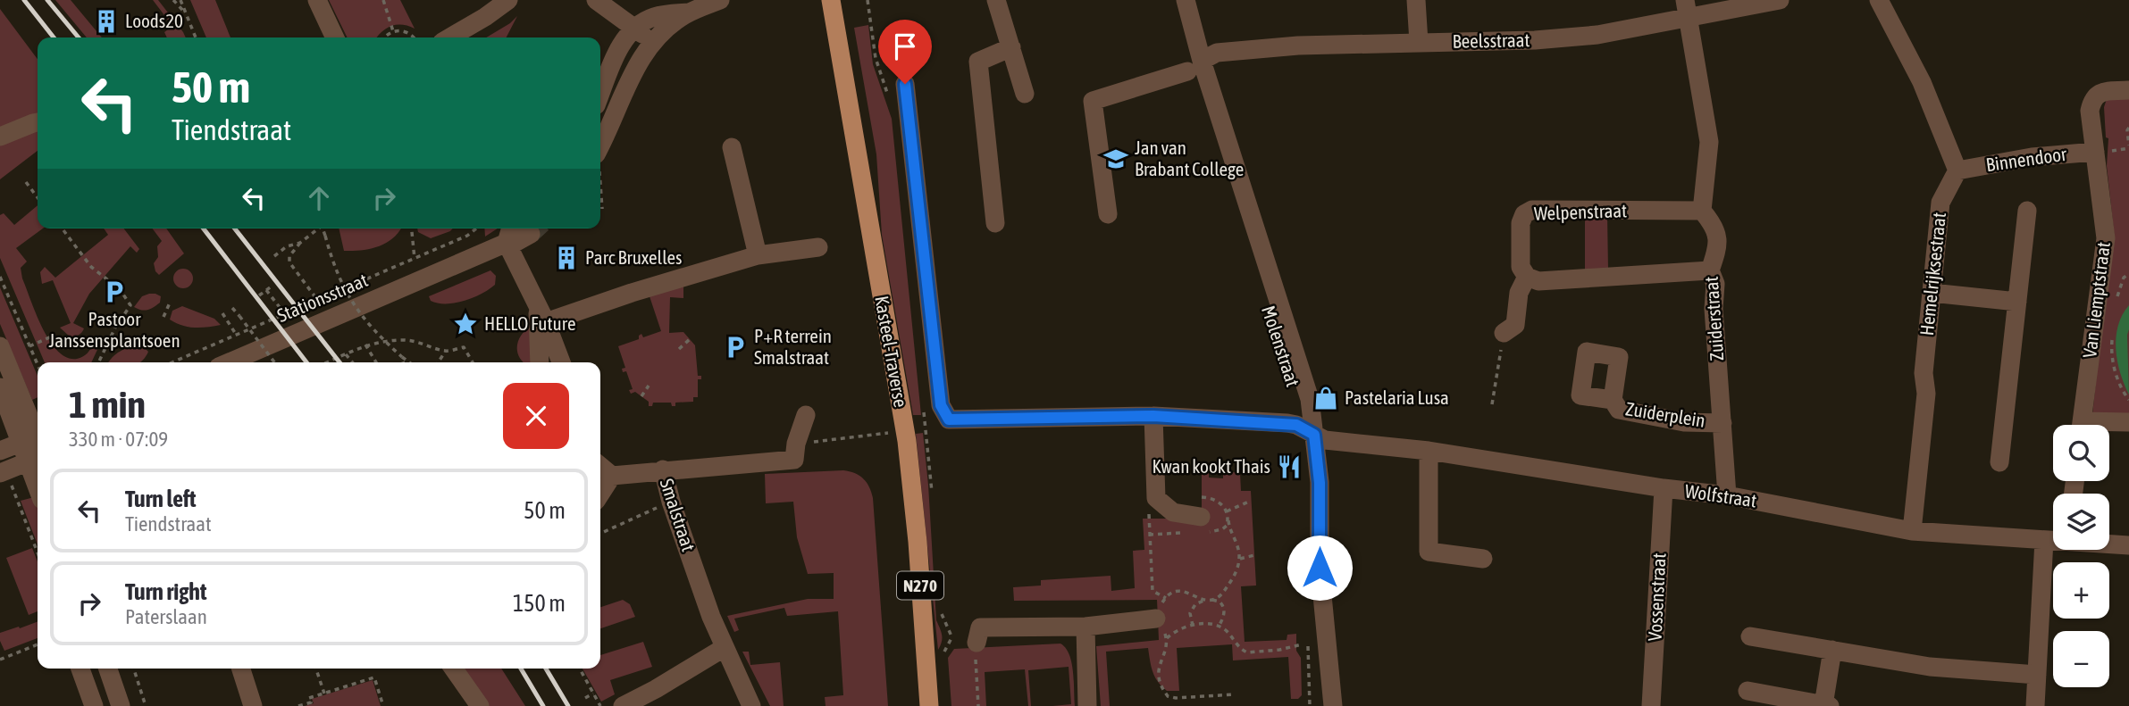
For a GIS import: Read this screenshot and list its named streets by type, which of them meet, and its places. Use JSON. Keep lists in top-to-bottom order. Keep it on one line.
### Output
{"streets":{"main road":["Kasteel-Traverse","N270"],"street":["Beelsstraat","Binnendoor","Welpenstraat","Hemelrijksestraat","Stationsstraat","Van Liemptstraat","Zuiderstraat","Molenstraat","Zuiderplein","Wolfstraat","Smalstraat","Vossenstraat"]},"crossings":[["Beelsstraat","Molenstraat"],["Binnendoor","Hemelrijksestraat"],["Binnendoor","Van Liemptstraat"],["Welpenstraat","Zuiderstraat"],["Hemelrijksestraat","Wolfstraat"],["Zuiderstraat","Zuiderplein"],["Zuiderstraat","Wolfstraat"],["Molenstraat","Wolfstraat"],["Wolfstraat","Vossenstraat"]],"places":{"building":["Loods20","Parc Bruxelles"],"school or university":["Jan van Brabant College"],"parking":["Pastoor Janssensplantsoen","P+R terrein Smalstraat"],"place":["HELLO Future"],"shop":["Pastelaria Lusa"],"restaurant":["Kwan kookt Thais"]},"page":{"turn":["50 m","Tiendstraat"],"heading":["1 min","330 m · 07:09"],"map_buttons":["+","−"],"list":[{"name":"Turn left","note":"Tiendstraat","value":"50 m"},{"name":"Turn right","note":"Paterslaan","value":"150 m"}]}}
